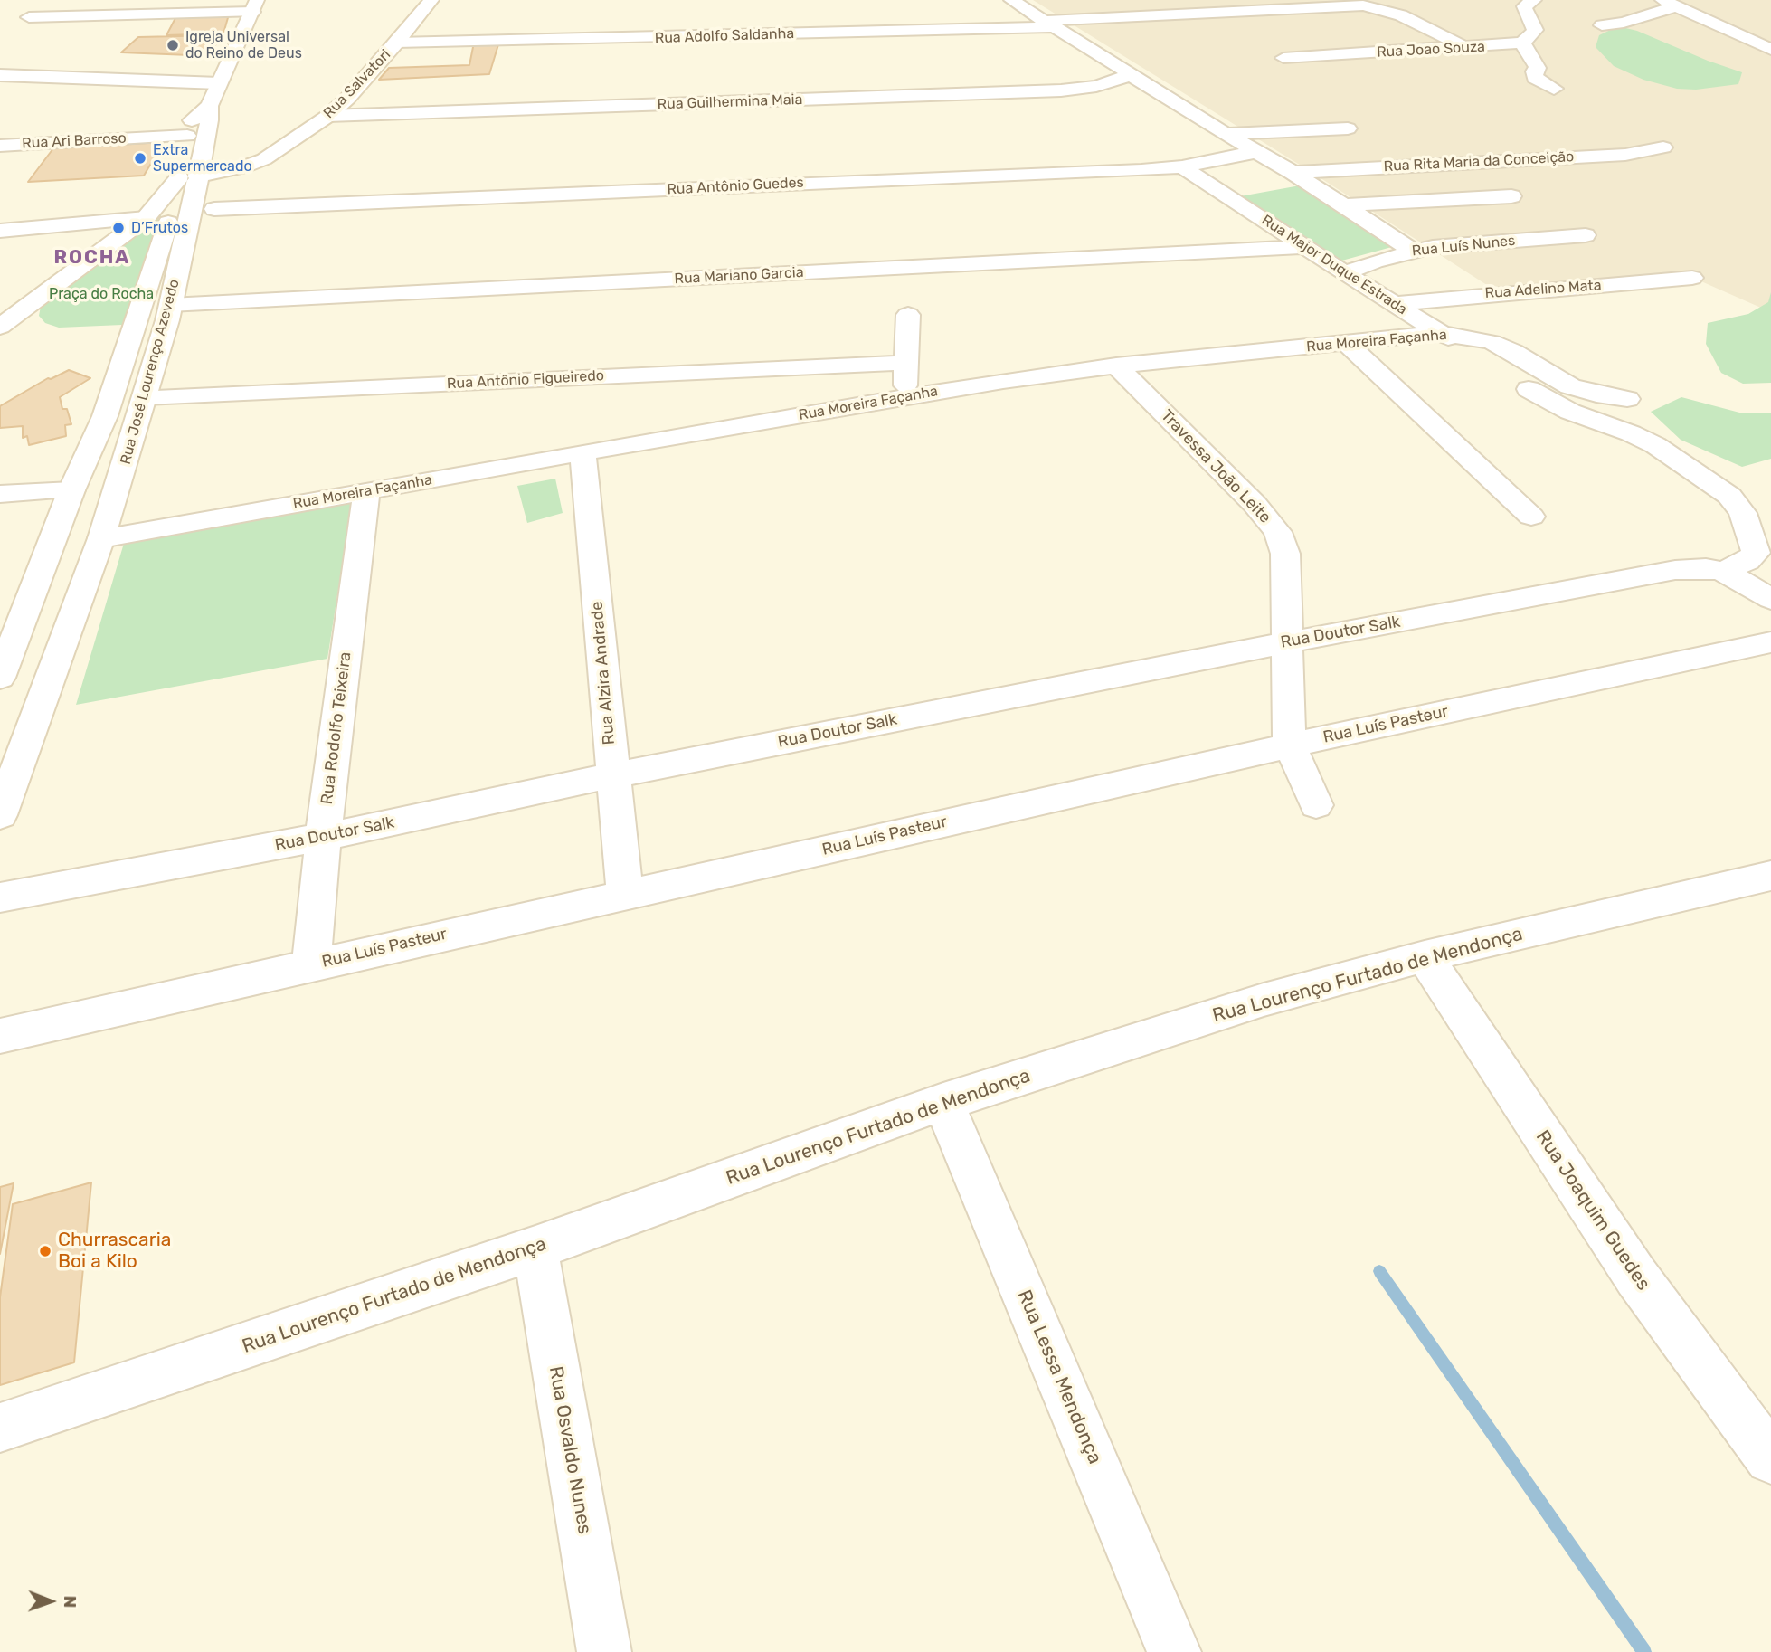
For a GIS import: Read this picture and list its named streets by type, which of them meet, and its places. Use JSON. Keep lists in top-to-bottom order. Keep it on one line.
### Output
{"streets":{"street":["Rua Adolfo Saldanha","Rua Joao Souza","Rua Salvatori","Rua Guilhermina Maia","Rua Ari Barroso","Rua Rita Maria da Conceição","Rua Antônio Guedes","Rua Luís Nunes","Rua Major Duque Estrada","Rua Mariano Garcia","Rua Adelino Mata","Rua Moreira Façanha","Rua José Lourenço Azevedo","Rua Antônio Figueiredo","Travessa João Leite","Rua Doutor Salk","Rua Alzira Andrade","Rua Luís Pasteur","Rua Rodolfo Teixeira","Rua Lourenço Furtado de Mendonça","Rua Joaquim Guedes","Rua Lessa Mendonça","Rua Osvaldo Nunes"]},"crossings":[["Rua Adolfo Saldanha","Rua Salvatori"],["Rua Salvatori","Rua Guilhermina Maia"],["Rua Salvatori","Rua José Lourenço Azevedo"],["Rua Ari Barroso","Rua José Lourenço Azevedo"],["Rua Antônio Guedes","Rua Major Duque Estrada"],["Rua Luís Nunes","Rua Major Duque Estrada"],["Rua Major Duque Estrada","Rua Mariano Garcia"],["Rua Major Duque Estrada","Rua Adelino Mata"],["Rua Major Duque Estrada","Rua Moreira Façanha"],["Rua Major Duque Estrada","Rua Doutor Salk"],["Rua Mariano Garcia","Rua José Lourenço Azevedo"],["Rua Moreira Façanha","Rua José Lourenço Azevedo"],["Rua Moreira Façanha","Travessa João Leite"],["Rua Moreira Façanha","Rua Alzira Andrade"],["Rua Moreira Façanha","Rua Rodolfo Teixeira"],["Rua José Lourenço Azevedo","Rua Antônio Figueiredo"],["Travessa João Leite","Rua Doutor Salk"],["Travessa João Leite","Rua Luís Pasteur"],["Rua Doutor Salk","Rua Alzira Andrade"],["Rua Doutor Salk","Rua Rodolfo Teixeira"],["Rua Alzira Andrade","Rua Luís Pasteur"],["Rua Luís Pasteur","Rua Rodolfo Teixeira"],["Rua Lourenço Furtado de Mendonça","Rua Joaquim Guedes"],["Rua Lourenço Furtado de Mendonça","Rua Lessa Mendonça"],["Rua Lourenço Furtado de Mendonça","Rua Osvaldo Nunes"]],"districts":["ROCHA"],"parks":["Praça do Rocha"],"places":["Igreja Universal do Reino de Deus","Extra Supermercado","D’Frutos","Churrascaria Boi a Kilo"],"north":"right"}
